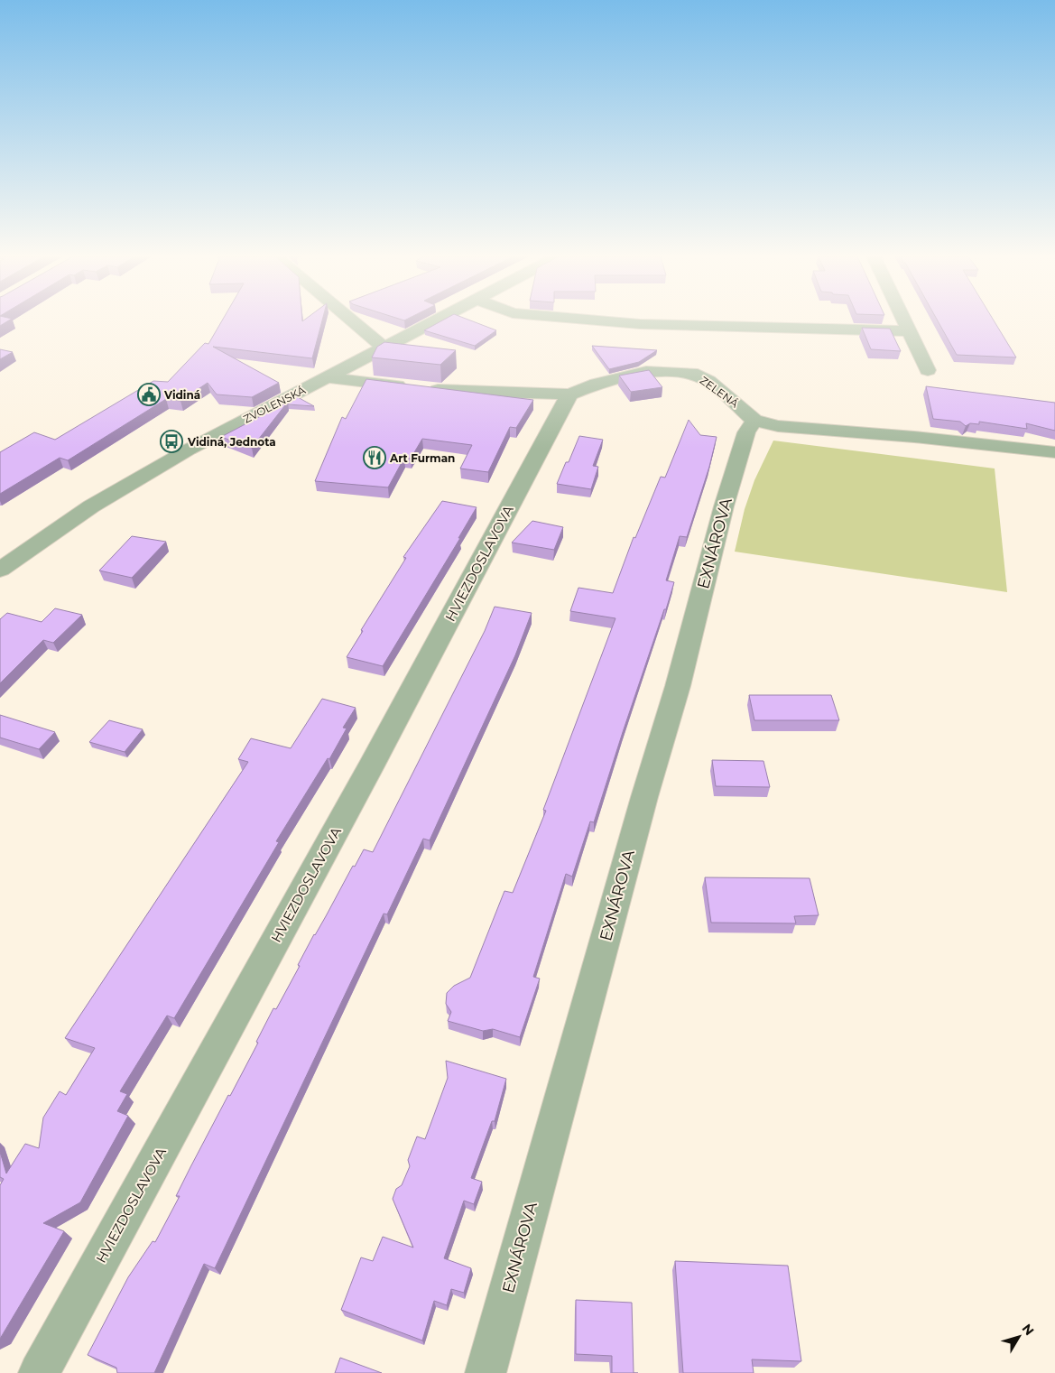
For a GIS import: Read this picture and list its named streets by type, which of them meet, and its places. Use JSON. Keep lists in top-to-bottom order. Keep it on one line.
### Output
{"streets":{"street":["ZELENÁ","ZVOLENSKÁ","EXNÁROVA","HVIEZDOSLAVOVA"]},"crossings":[["ZELENÁ","ZVOLENSKÁ"],["ZELENÁ","EXNÁROVA"],["ZELENÁ","HVIEZDOSLAVOVA"]],"places":{"public building":["Vidiná"],"bus stop":["Vidiná, Jednota"],"restaurant":["Art Furman"]},"north":"top right"}
